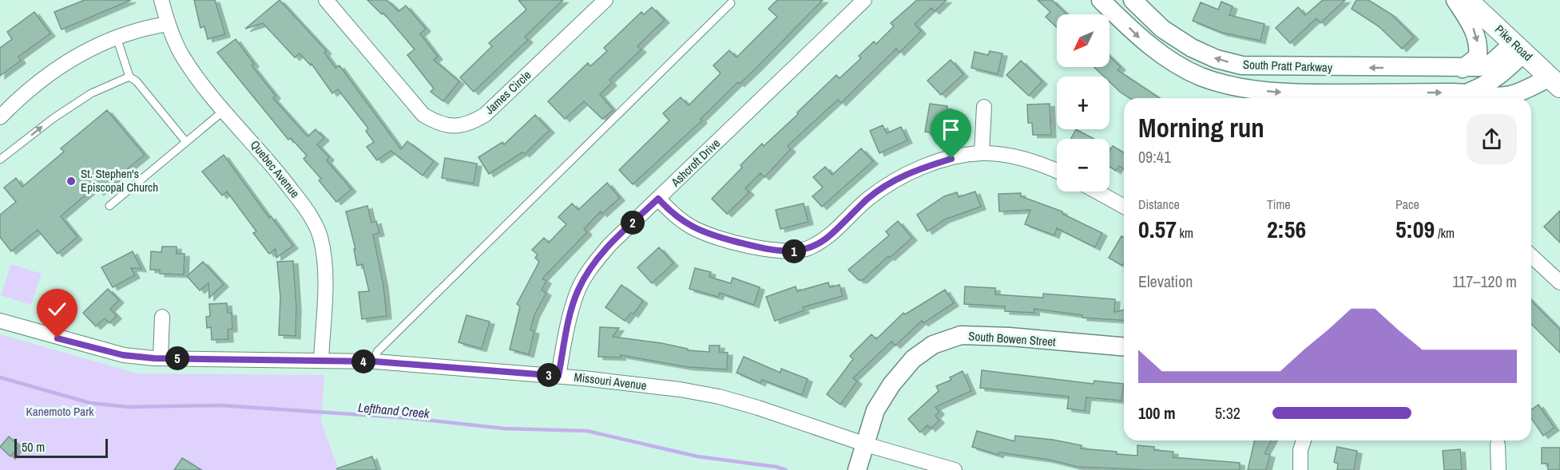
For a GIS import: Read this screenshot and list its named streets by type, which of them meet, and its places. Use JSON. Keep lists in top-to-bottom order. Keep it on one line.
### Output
{"streets":{"main road":["Pike Road"],"street":["South Pratt Parkway","James Circle","Ashcroft Drive","Quebec Avenue","South Bowen Street","Missouri Avenue"]},"crossings":[["Pike Road","South Pratt Parkway"],["Ashcroft Drive","Missouri Avenue"],["Quebec Avenue","Missouri Avenue"],["South Bowen Street","Missouri Avenue"]],"water":["Lefthand Creek"],"parks":["Kanemoto Park"],"places":["St. Stephen's Episcopal Church"],"scale_bar":"50 m","north":"bottom left","page":{"map_buttons":["+","−"],"heading":["Morning run","09:41"],"stats":[["Distance","0.57 km"],["Time","2:56"],["Pace","5:09 /km"]],"pins":["2","1","5","4","3"],"chart":["Elevation","117–120 m"],"list":[{"name":"100 m","note":"5:32"}],"scale":"50 m"}}
